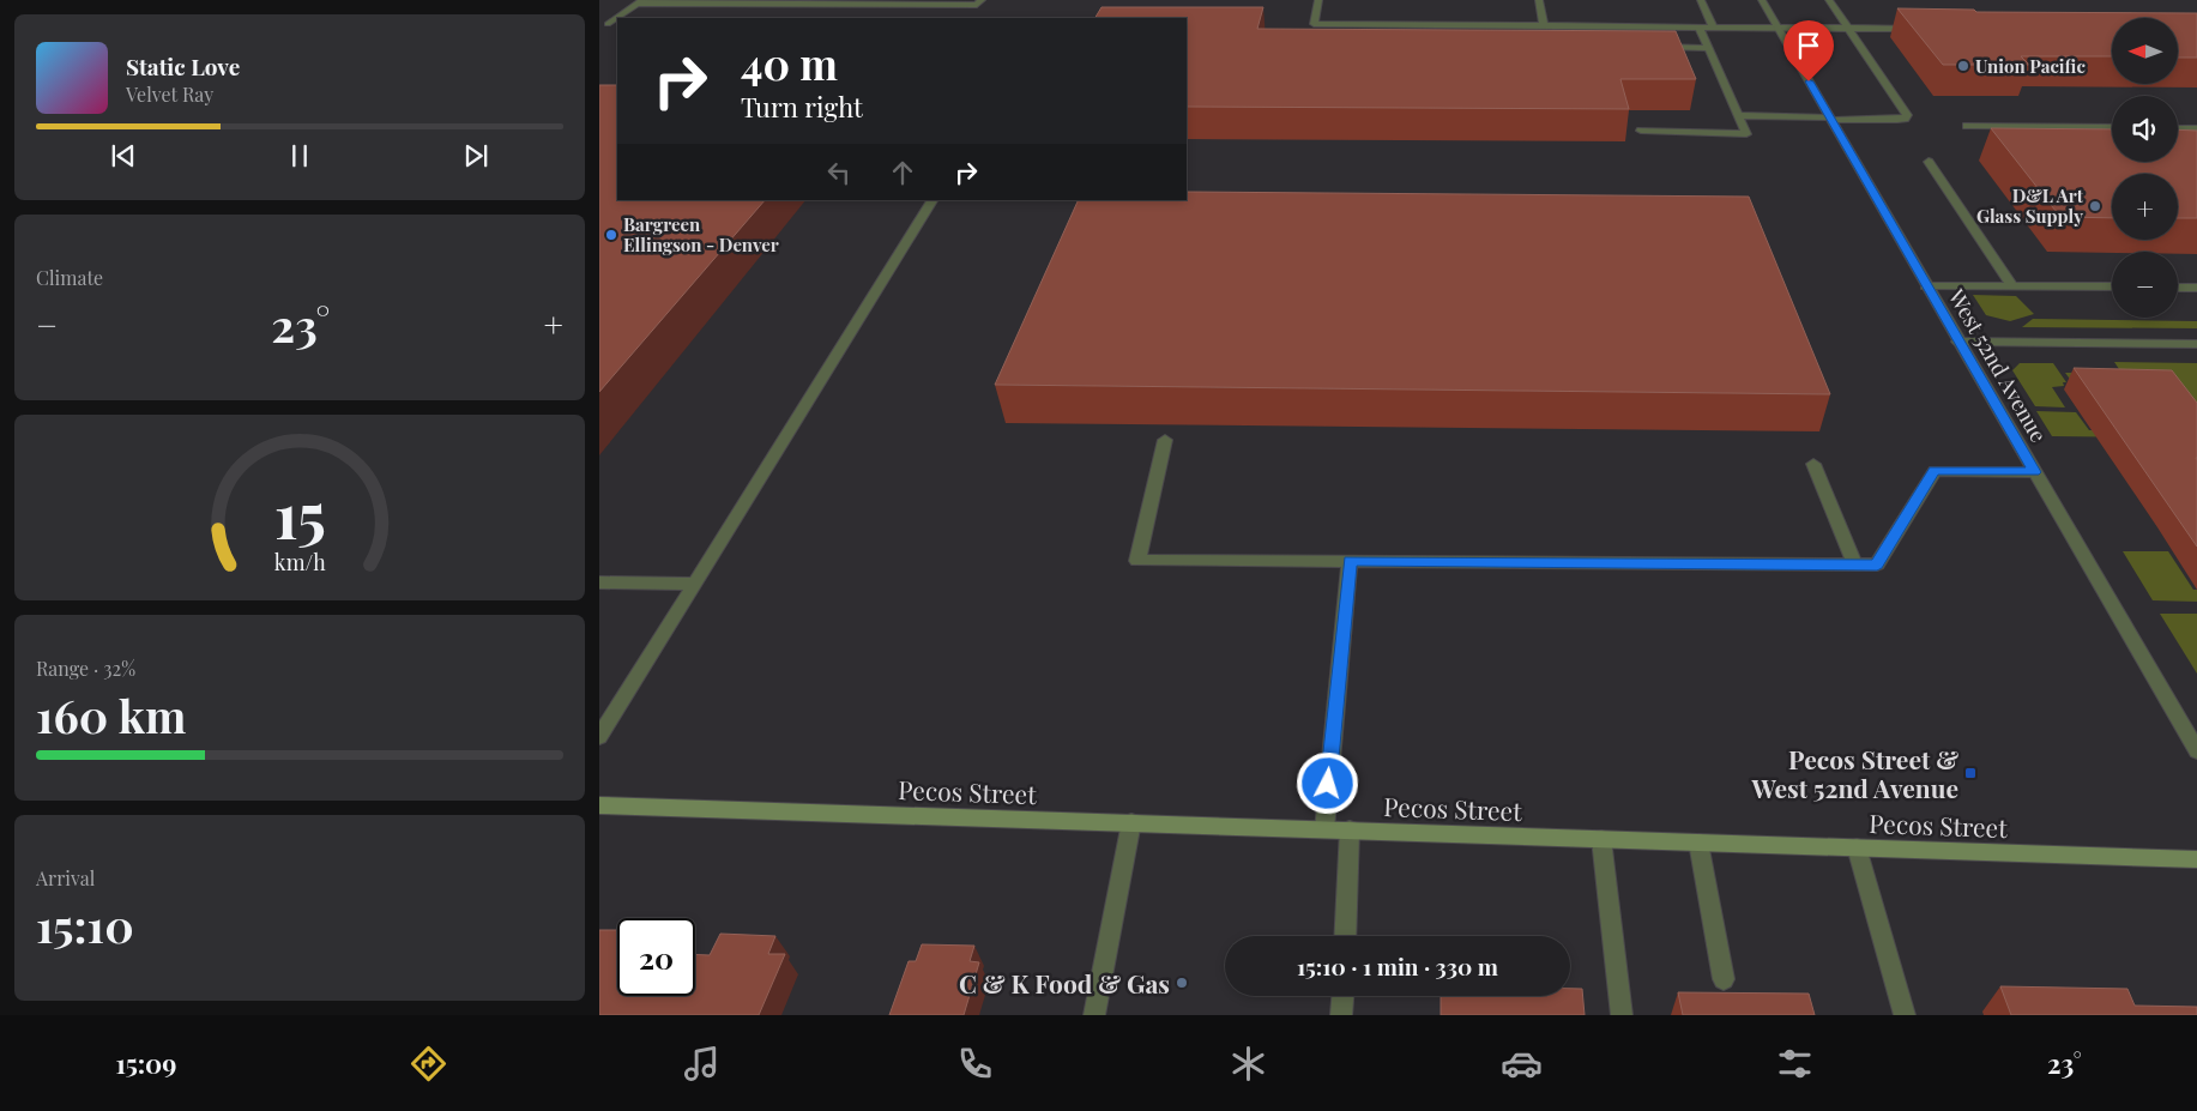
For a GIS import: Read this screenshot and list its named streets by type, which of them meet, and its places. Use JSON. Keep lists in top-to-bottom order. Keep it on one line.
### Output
{"streets":{"main road":["Pecos Street"],"street":["West 52nd Avenue"]},"places":{"other":["Union Pacific","D&L Art Glass Supply","Bargreen Ellingson - Denver","C & K Food & Gas"],"transit":["Pecos Street & West 52nd Avenue"]},"north":"left","page":{"map_buttons":["+","−"],"turn":["40 m","Turn right"],"song":["Static Love","Velvet Ray"],"tile":["Climate",["Range · 32%","160 km"],["Arrival","15:10"]],"heat":["−","23°","+"],"limit":"20","trip":"15:10 · 1 min · 330 m","tabs":["15:09","23°"],"gauge":["15","km/h"]}}
